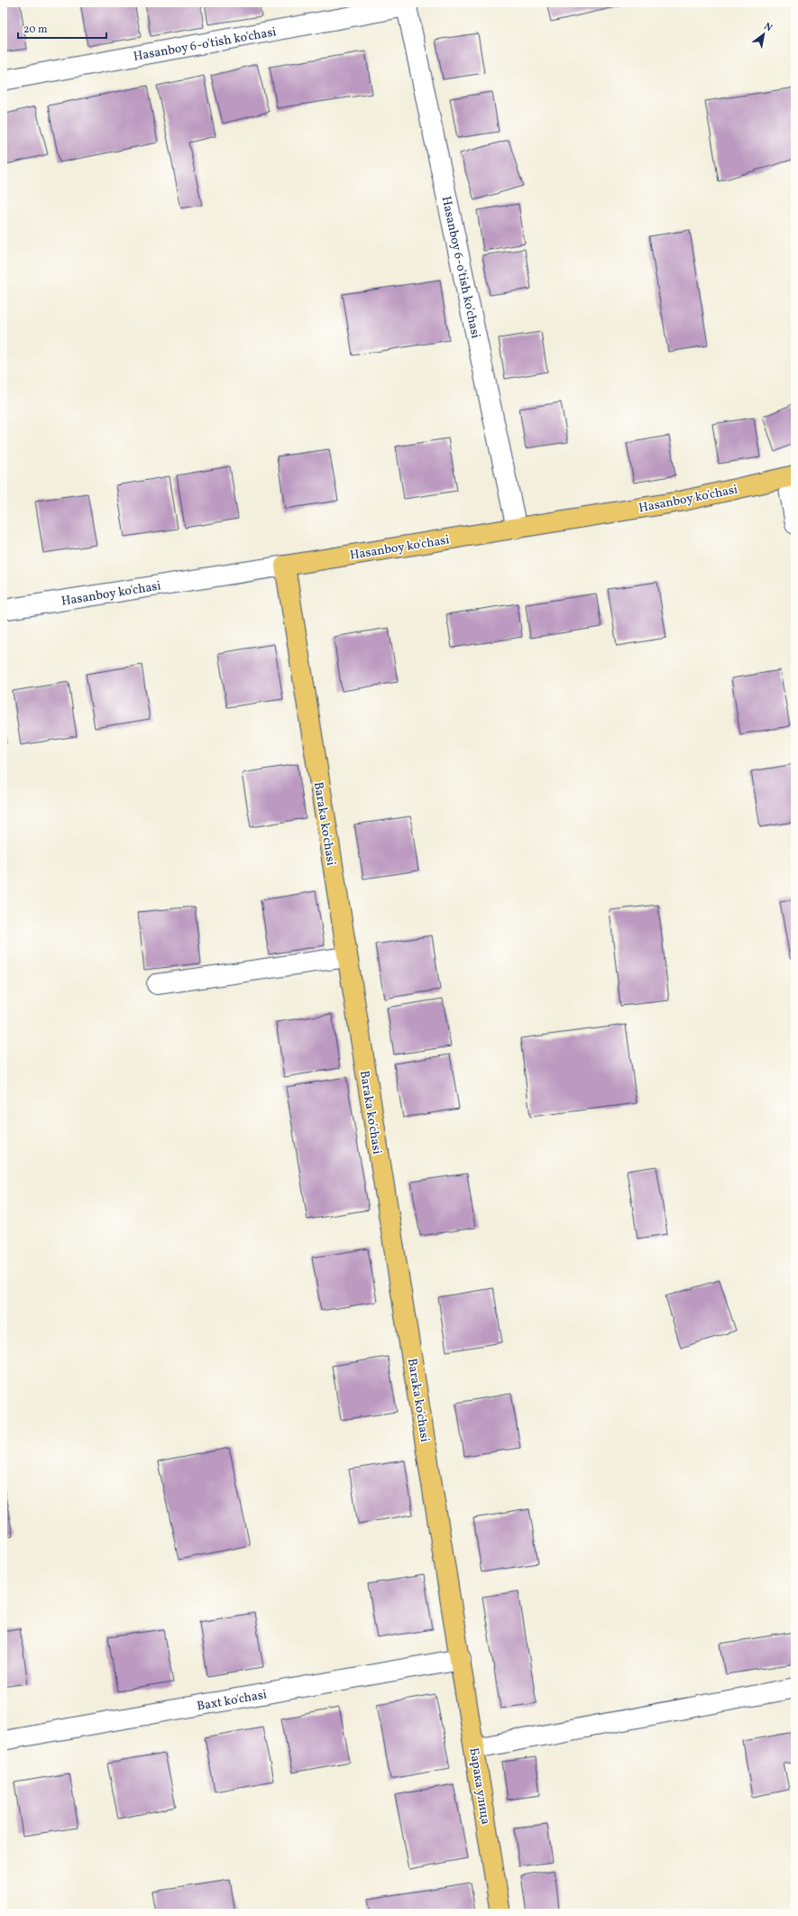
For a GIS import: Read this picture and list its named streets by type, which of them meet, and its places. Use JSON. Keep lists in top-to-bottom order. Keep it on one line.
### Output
{"streets":{"main road":["Hasanboy ko'chasi","Baraka ko'chasi","Барака улица"],"street":["Hasanboy 6-o'tish ko'chasi","Baxt ko'chasi"]},"crossings":[["Hasanboy 6-o'tish ko'chasi","Hasanboy ko'chasi"],["Hasanboy ko'chasi","Baraka ko'chasi"],["Baraka ko'chasi","Baxt ko'chasi"],["Baraka ko'chasi","Барака улица"],["Baxt ko'chasi","Барака улица"]],"scale_bar":"20 m","north":"top right"}
